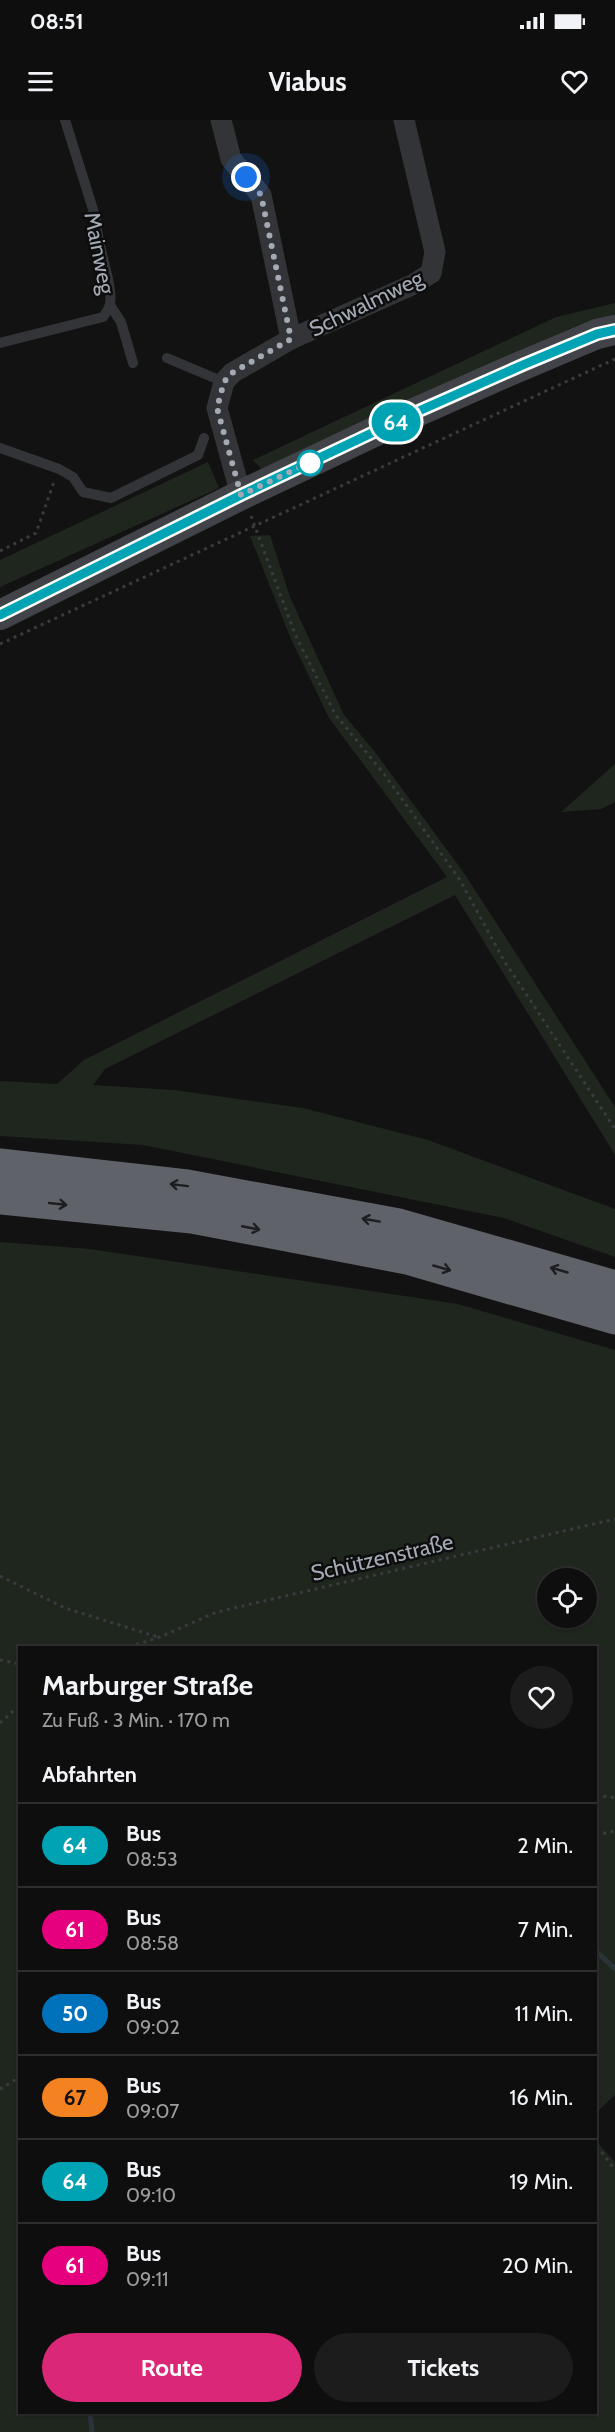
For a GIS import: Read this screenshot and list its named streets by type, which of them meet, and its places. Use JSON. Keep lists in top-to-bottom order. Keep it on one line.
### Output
{"streets":{"street":["Schwalmweg"],"lane":["Mainweg"],"path":["Schützenstraße"]},"lines":["bus line 64"],"page":{"status":"08:51","header":"Viabus","on_map":"64","heading":[["Marburger Straße","Zu Fuß · 3 Min. · 170 m"],"Abfahrten"],"list":[{"mark":"64","name":"Bus","note":"08:53","value":"2 Min."},{"mark":"61","name":"Bus","note":"08:58","value":"7 Min."},{"mark":"50","name":"Bus","note":"09:02","value":"11 Min."},{"mark":"67","name":"Bus","note":"09:07","value":"16 Min."},{"mark":"64","name":"Bus","note":"09:10","value":"19 Min."},{"mark":"61","name":"Bus","note":"09:11","value":"20 Min."}],"buttons":["Route","Tickets"]}}
